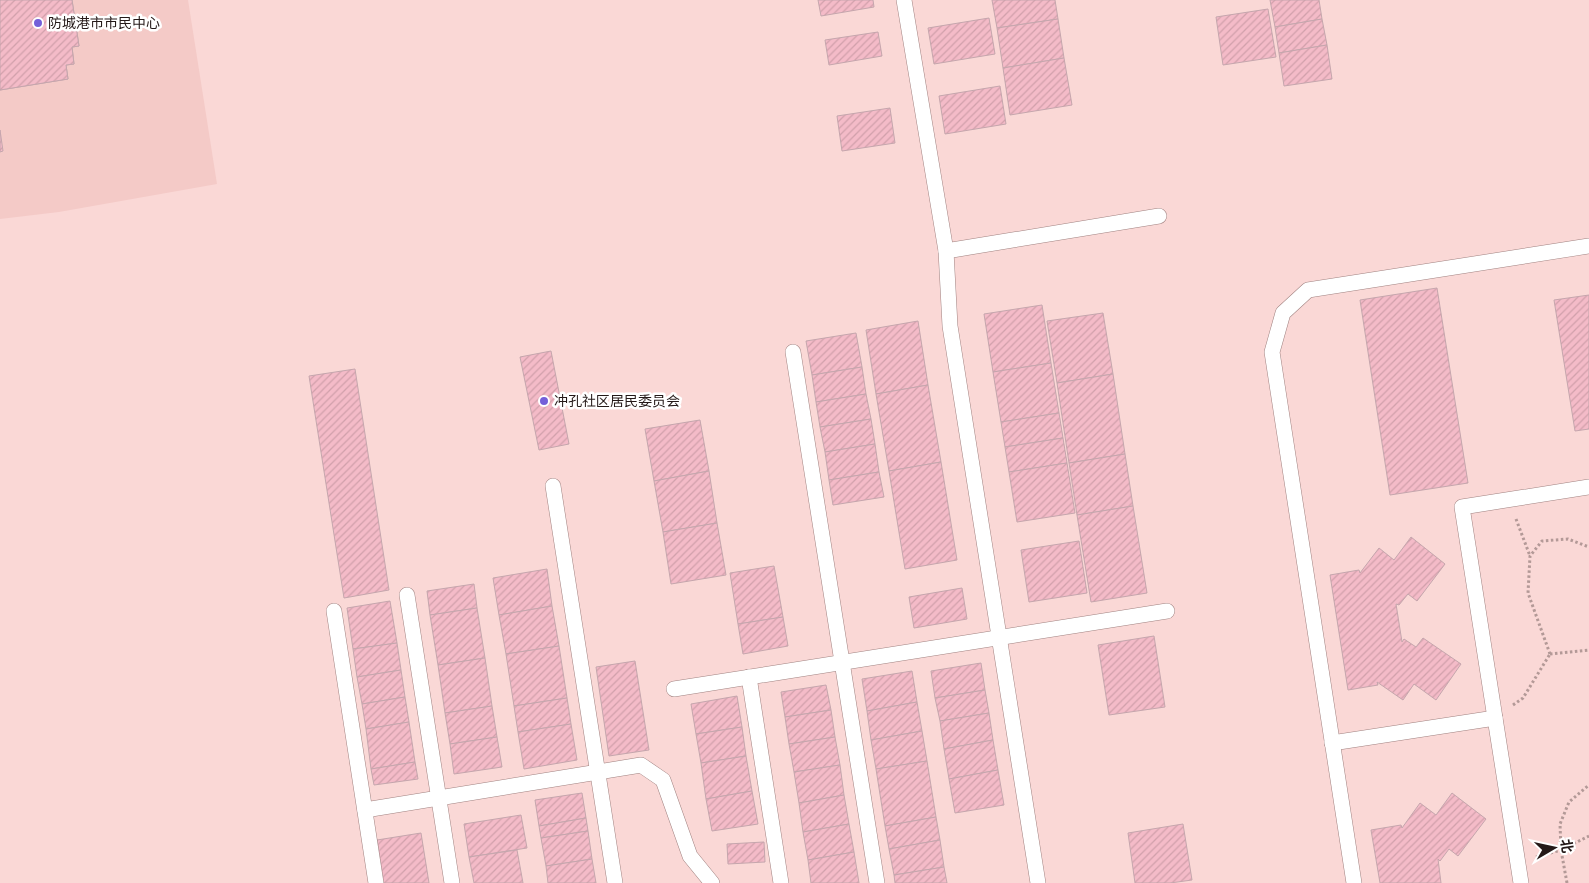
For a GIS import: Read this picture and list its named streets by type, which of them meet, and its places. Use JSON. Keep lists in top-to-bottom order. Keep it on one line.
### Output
{"places":["防城港市市民中心","冲孔社区居民委员会"],"north":"right"}
